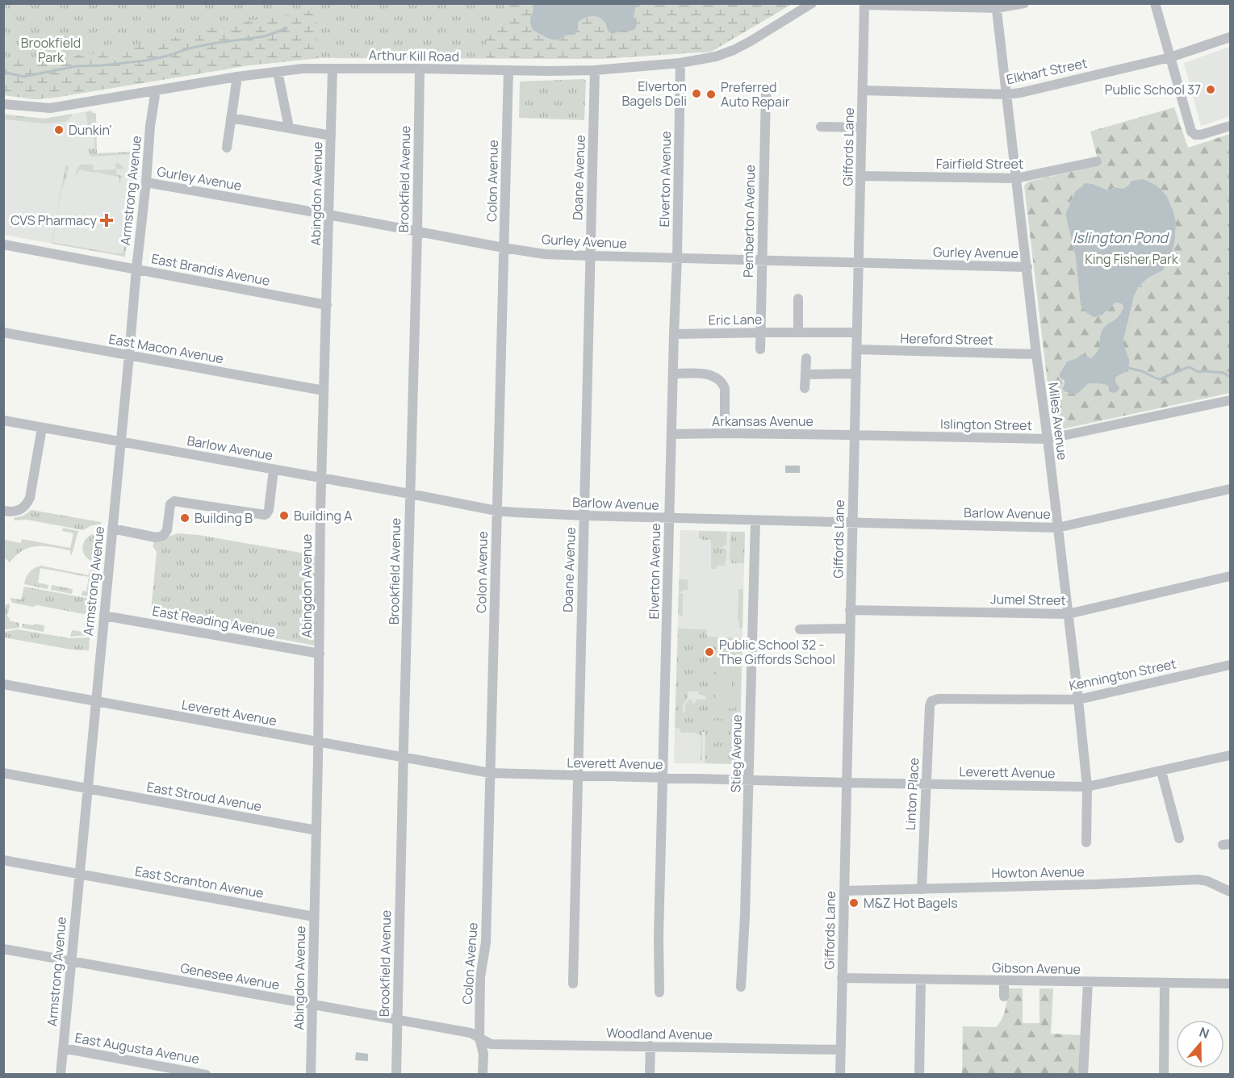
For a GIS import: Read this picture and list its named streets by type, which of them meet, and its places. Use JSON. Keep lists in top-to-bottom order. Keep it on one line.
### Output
{"streets":{"street":["Arthur Kill Road","Elkhart Street","Giffords Lane","Fairfield Street","Doane Avenue","Gurley Avenue","Brookfield Avenue","Elverton Avenue","Colon Avenue","Armstrong Avenue","Abingdon Avenue","Pemberton Avenue","East Brandis Avenue","Eric Lane","Hereford Street","East Macon Avenue","Arkansas Avenue","Miles Avenue","Islington Street","Barlow Avenue","Jumel Street","East Reading Avenue","Kennington Street","Leverett Avenue","Stieg Avenue","Linton Place","East Stroud Avenue","Howton Avenue","East Scranton Avenue","Gibson Avenue","Genesee Avenue","Woodland Avenue","East Augusta Avenue"]},"crossings":[["Arthur Kill Road","Doane Avenue"],["Arthur Kill Road","Brookfield Avenue"],["Arthur Kill Road","Elverton Avenue"],["Arthur Kill Road","Colon Avenue"],["Arthur Kill Road","Armstrong Avenue"],["Arthur Kill Road","Abingdon Avenue"],["Elkhart Street","Giffords Lane"],["Elkhart Street","Miles Avenue"],["Giffords Lane","Fairfield Street"],["Giffords Lane","Gurley Avenue"],["Giffords Lane","Eric Lane"],["Giffords Lane","Hereford Street"],["Giffords Lane","Arkansas Avenue"],["Giffords Lane","Islington Street"],["Giffords Lane","Barlow Avenue"],["Giffords Lane","Jumel Street"],["Giffords Lane","Leverett Avenue"],["Giffords Lane","Howton Avenue"],["Giffords Lane","Gibson Avenue"],["Giffords Lane","Woodland Avenue"],["Fairfield Street","Miles Avenue"],["Doane Avenue","Gurley Avenue"],["Doane Avenue","Barlow Avenue"],["Doane Avenue","Leverett Avenue"],["Gurley Avenue","Brookfield Avenue"],["Gurley Avenue","Elverton Avenue"],["Gurley Avenue","Colon Avenue"],["Gurley Avenue","Armstrong Avenue"],["Gurley Avenue","Abingdon Avenue"],["Gurley Avenue","Pemberton Avenue"],["Gurley Avenue","Miles Avenue"],["Brookfield Avenue","Barlow Avenue"],["Brookfield Avenue","Leverett Avenue"],["Brookfield Avenue","Genesee Avenue"],["Elverton Avenue","Eric Lane"],["Elverton Avenue","Arkansas Avenue"],["Elverton Avenue","Barlow Avenue"],["Elverton Avenue","Leverett Avenue"],["Colon Avenue","Barlow Avenue"],["Colon Avenue","Leverett Avenue"],["Colon Avenue","Genesee Avenue"],["Colon Avenue","Woodland Avenue"],["Armstrong Avenue","East Brandis Avenue"],["Armstrong Avenue","East Macon Avenue"],["Armstrong Avenue","Barlow Avenue"],["Armstrong Avenue","East Reading Avenue"],["Armstrong Avenue","Leverett Avenue"],["Armstrong Avenue","East Stroud Avenue"],["Armstrong Avenue","East Scranton Avenue"],["Armstrong Avenue","Genesee Avenue"],["Armstrong Avenue","East Augusta Avenue"],["Abingdon Avenue","East Brandis Avenue"],["Abingdon Avenue","East Macon Avenue"],["Abingdon Avenue","Barlow Avenue"],["Abingdon Avenue","East Reading Avenue"],["Abingdon Avenue","Leverett Avenue"],["Abingdon Avenue","East Stroud Avenue"],["Abingdon Avenue","East Scranton Avenue"],["Abingdon Avenue","Genesee Avenue"],["Pemberton Avenue","Eric Lane"],["Hereford Street","Miles Avenue"],["Arkansas Avenue","Islington Street"],["Miles Avenue","Islington Street"],["Miles Avenue","Barlow Avenue"],["Miles Avenue","Jumel Street"],["Miles Avenue","Kennington Street"],["Miles Avenue","Leverett Avenue"],["Barlow Avenue","Stieg Avenue"],["Kennington Street","Linton Place"],["Leverett Avenue","Stieg Avenue"],["Leverett Avenue","Linton Place"],["Linton Place","Howton Avenue"],["Genesee Avenue","Woodland Avenue"]],"water":["Islington Pond"],"parks":["Brookfield Park","King Fisher Park"],"places":{"other":["Public School 37","Elverton Bagels Deli","Preferred Auto Repair","Dunkin'","Building A","Building B","Public School 32 - The Giffords School","M&Z Hot Bagels"],"health":["CVS Pharmacy"]},"north":"top"}
